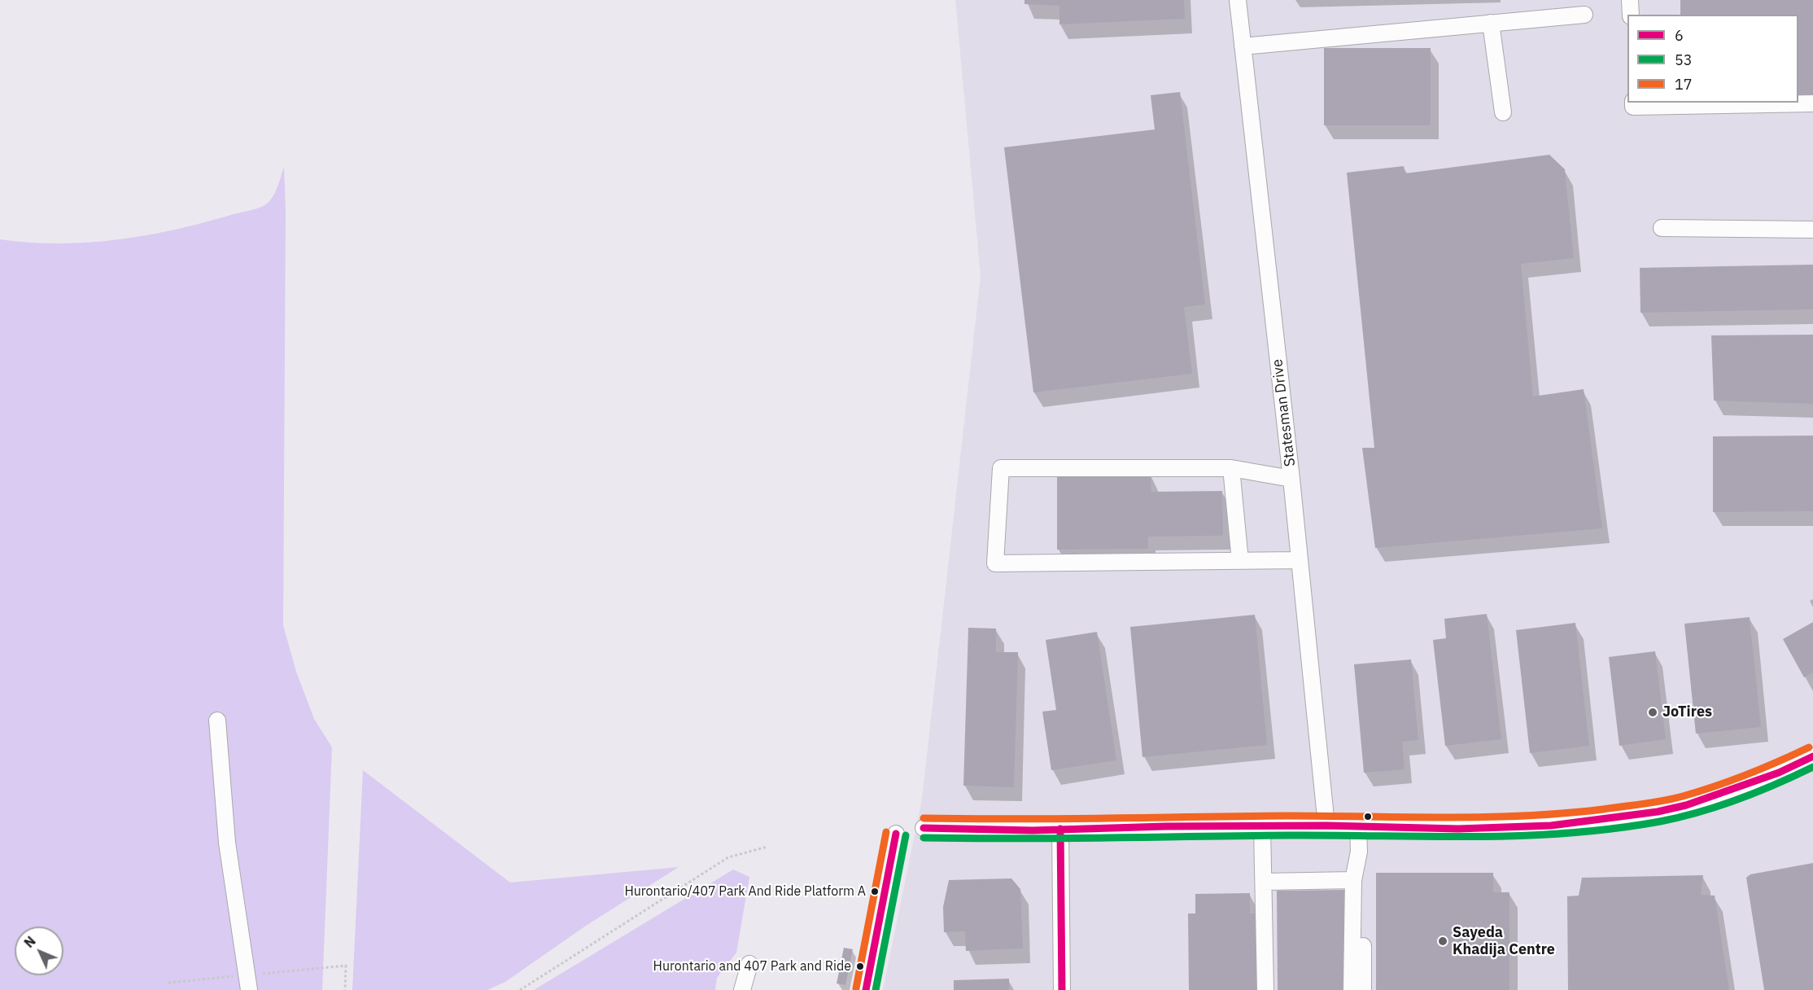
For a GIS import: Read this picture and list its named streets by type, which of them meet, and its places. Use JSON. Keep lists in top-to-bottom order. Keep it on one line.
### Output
{"streets":{"street":["Statesman Drive"]},"places":["JoTires","Hurontario/407 Park And Ride Platform A","Sayeda Khadija Centre","Hurontario and 407 Park and Ride"],"lines":["transit line 17","transit line 6","transit line 53"],"legend":["6","53","17"],"north":"top left"}
